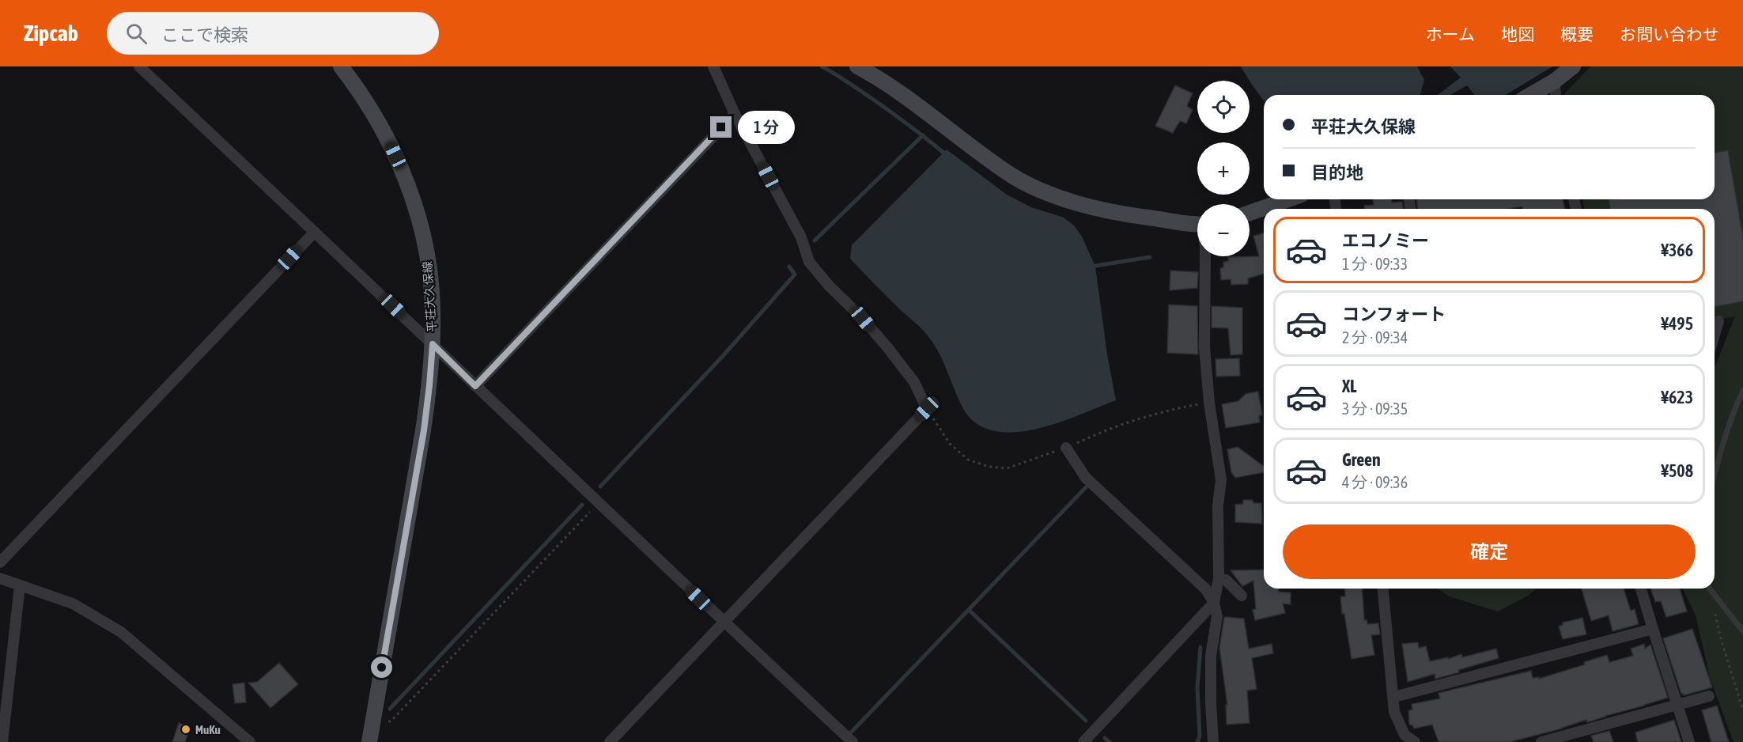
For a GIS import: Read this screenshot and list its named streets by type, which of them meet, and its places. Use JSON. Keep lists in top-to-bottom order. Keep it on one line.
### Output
{"streets":{"main road":["平荘大久保線"]},"places":["MuKu"],"page":{"header":"Zipcab","search":"ここで検索","nav":["ホーム","地図","概要","お問い合わせ"],"map_buttons":["+","−"],"banner":["平荘大久保線","目的地"],"bubble":"1 分","list":[{"name":"エコノミー","note":"1 分 · 09:33","value":"¥366"},{"name":"コンフォート","note":"2 分 · 09:34","value":"¥495"},{"name":"XL","note":"3 分 · 09:35","value":"¥623"},{"name":"Green","note":"4 分 · 09:36","value":"¥508"}],"buttons":"確定"}}
